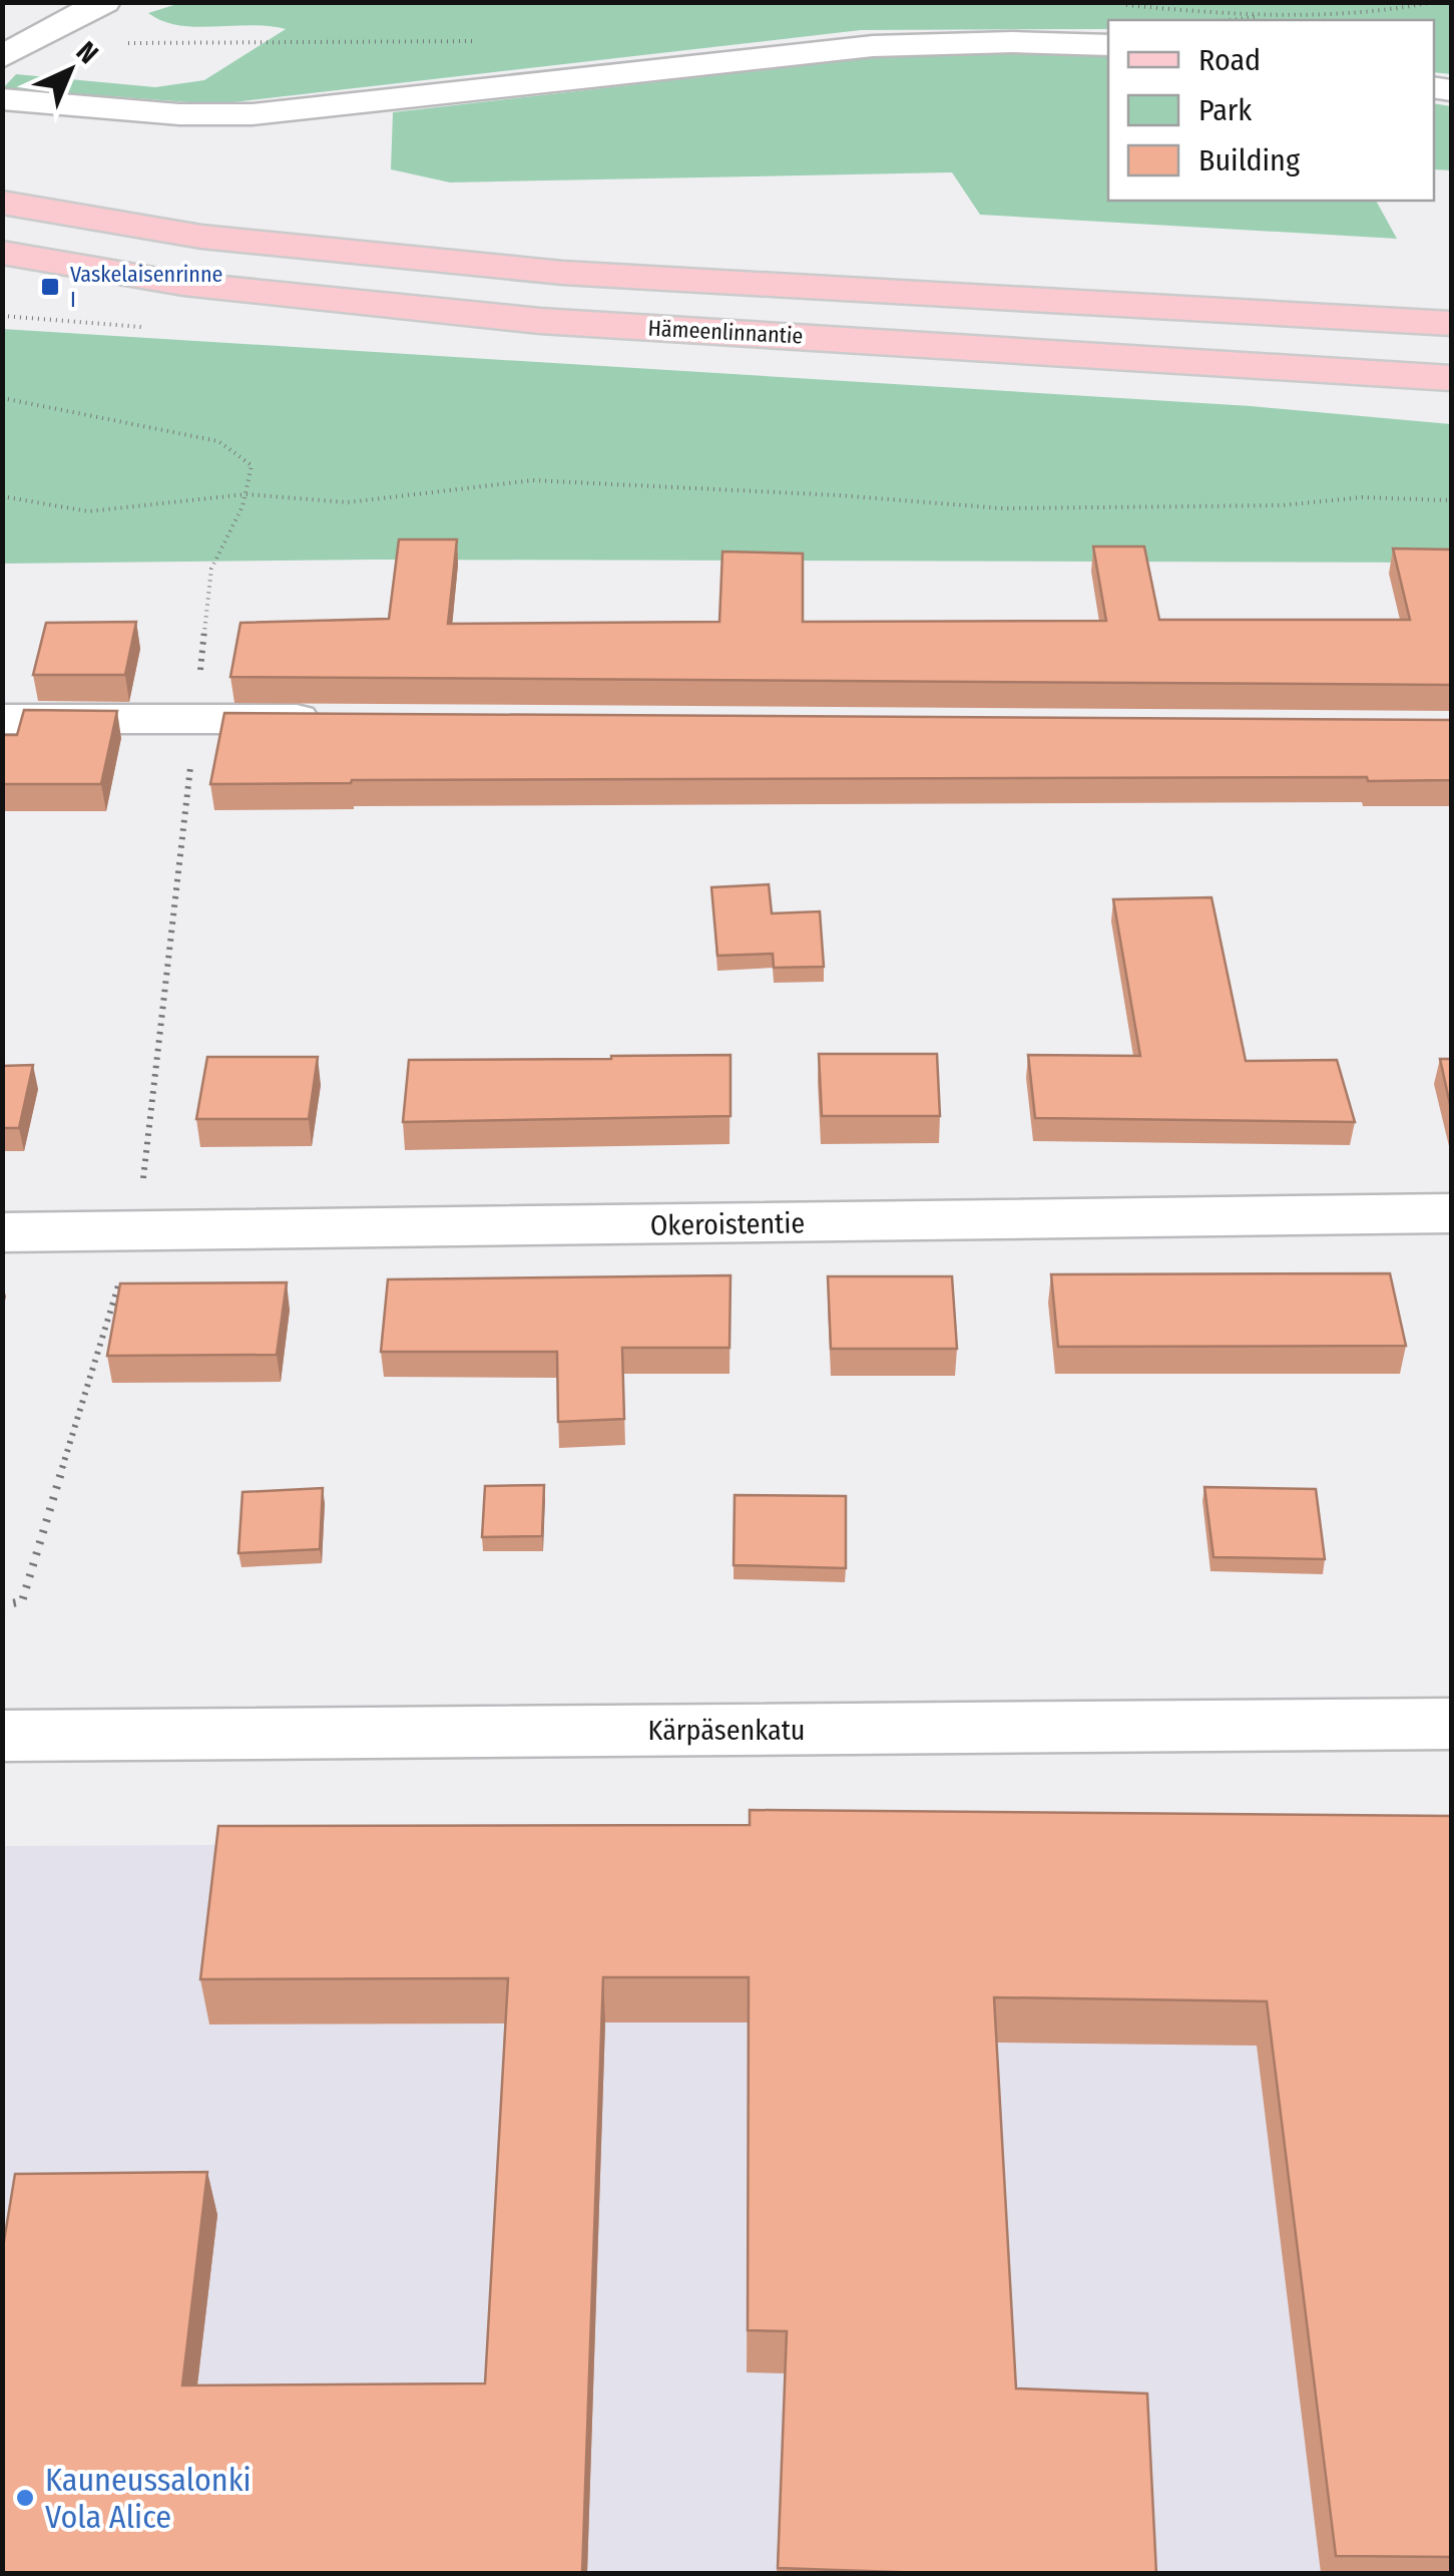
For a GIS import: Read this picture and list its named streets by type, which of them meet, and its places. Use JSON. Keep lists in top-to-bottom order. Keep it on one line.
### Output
{"streets":{"main road":["Hämeenlinnantie"],"street":["Okeroistentie","Kärpäsenkatu"]},"places":{"transit":["Vaskelaisenrinne I"],"other":["Kauneussalonki Vola Alice"]},"legend":["Road","Park","Building"],"north":"top right"}
